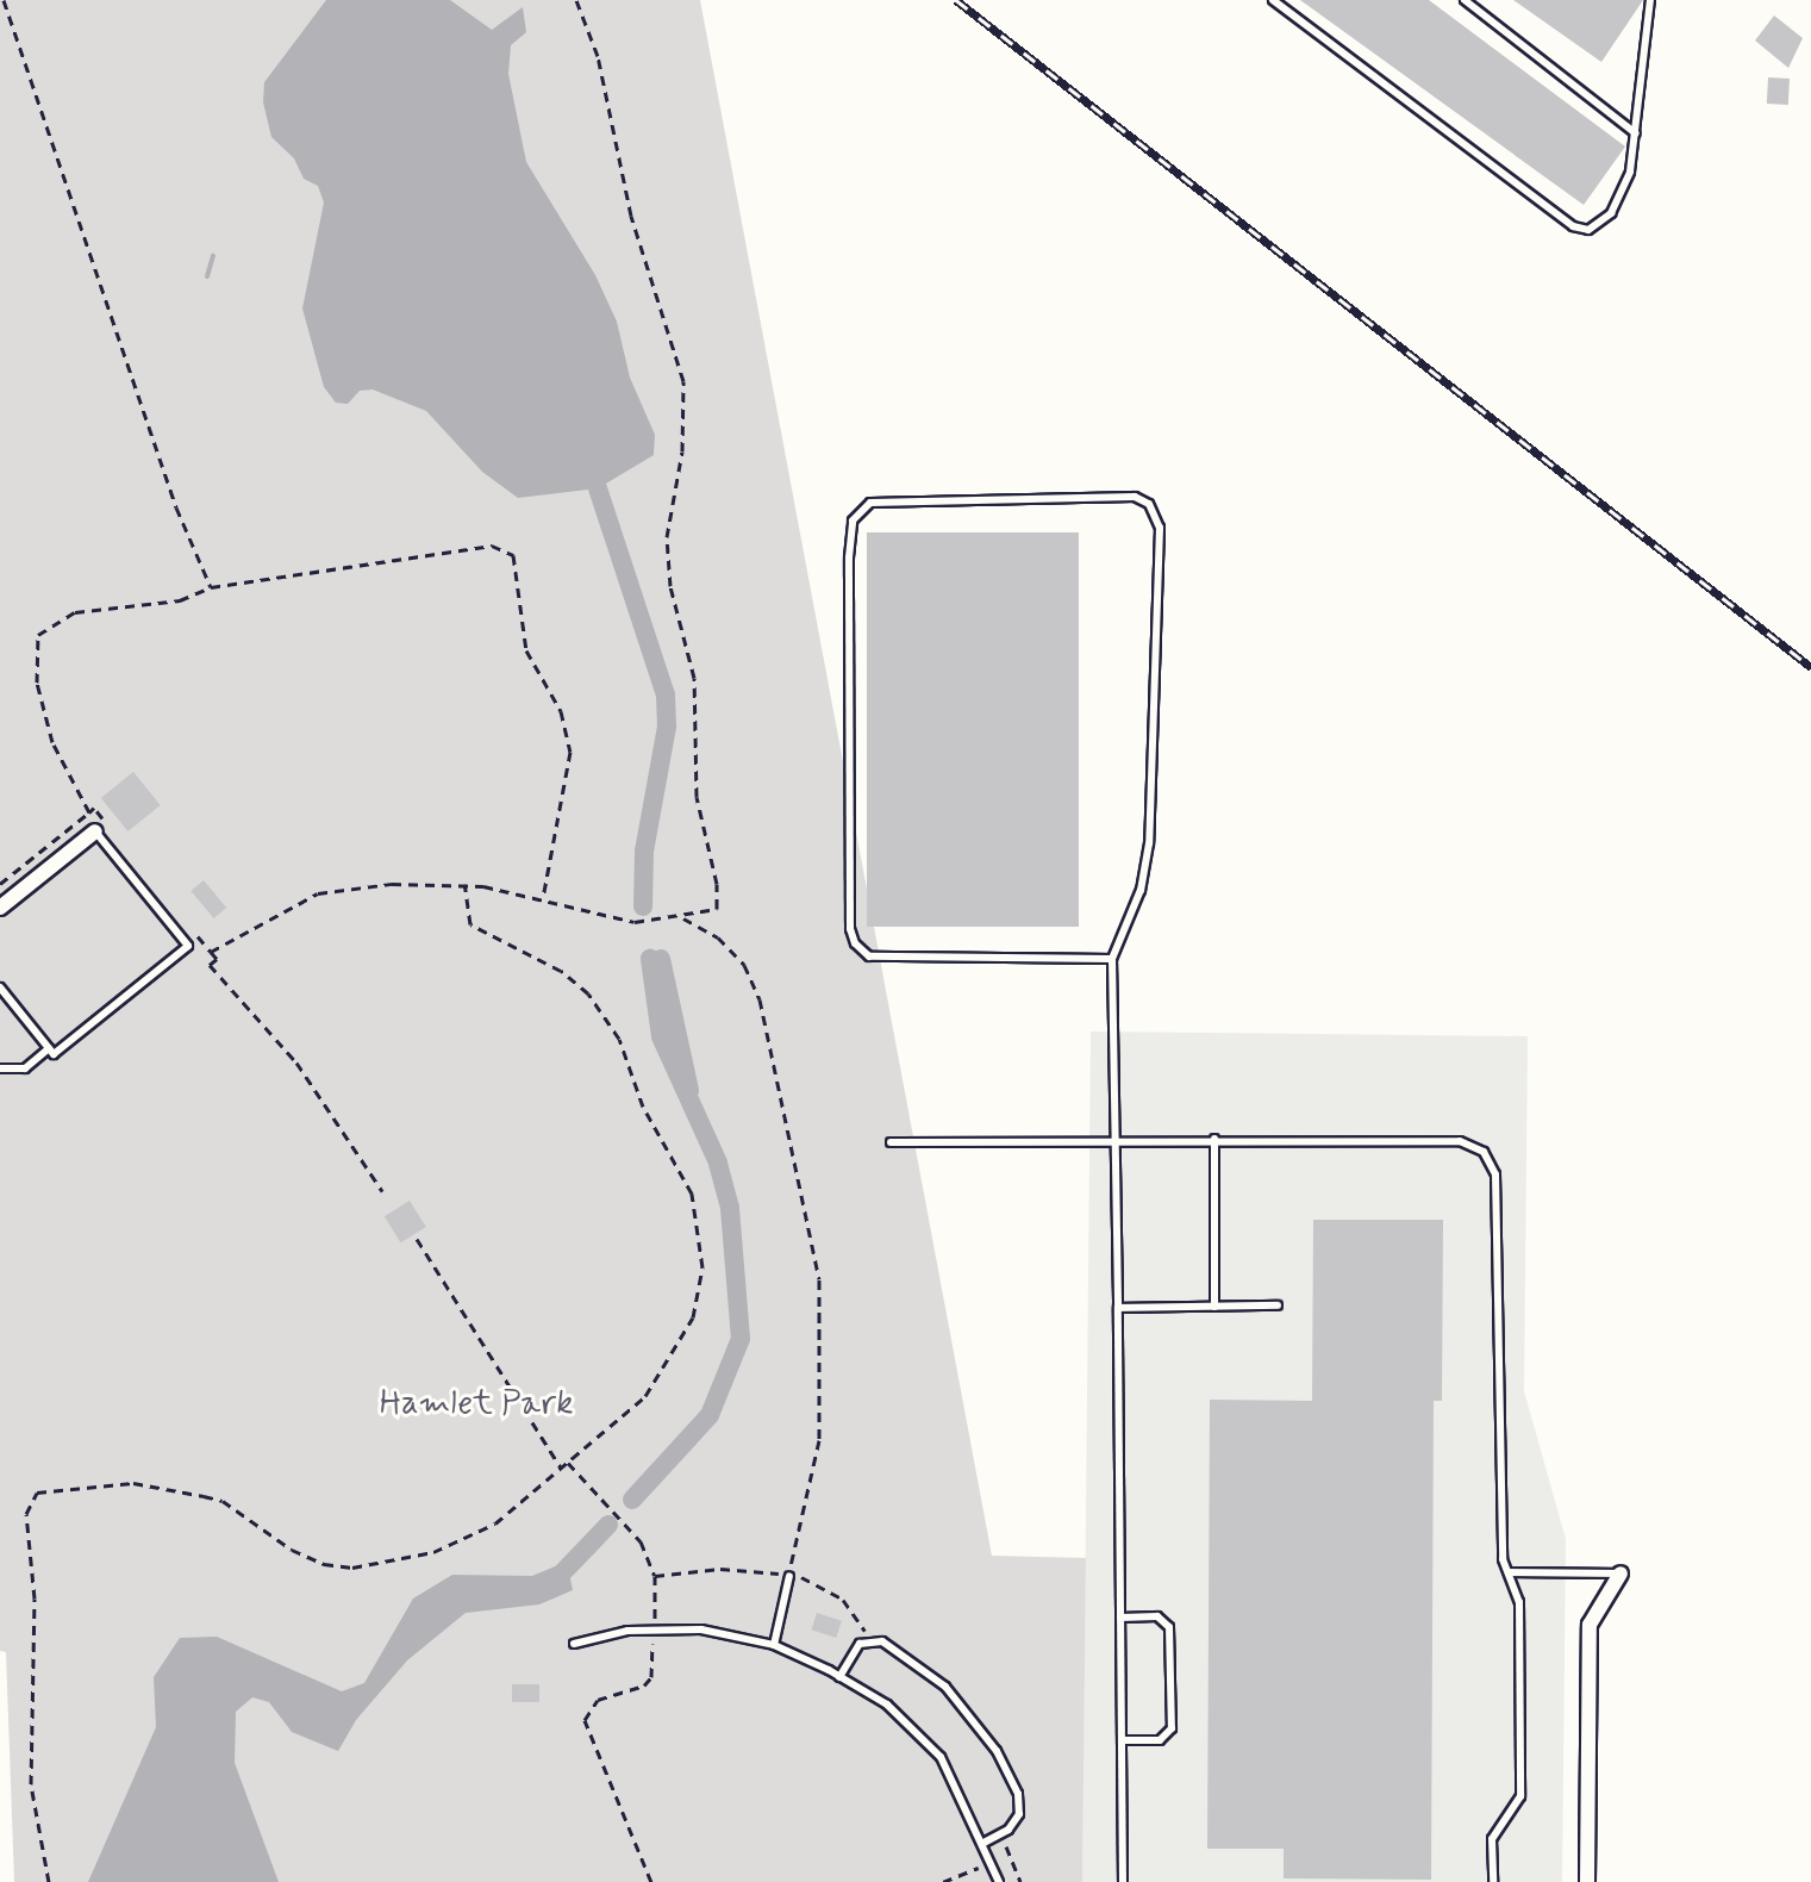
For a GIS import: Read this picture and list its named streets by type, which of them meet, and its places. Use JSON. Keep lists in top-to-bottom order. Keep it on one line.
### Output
{"parks":["Hamlet Park"]}
